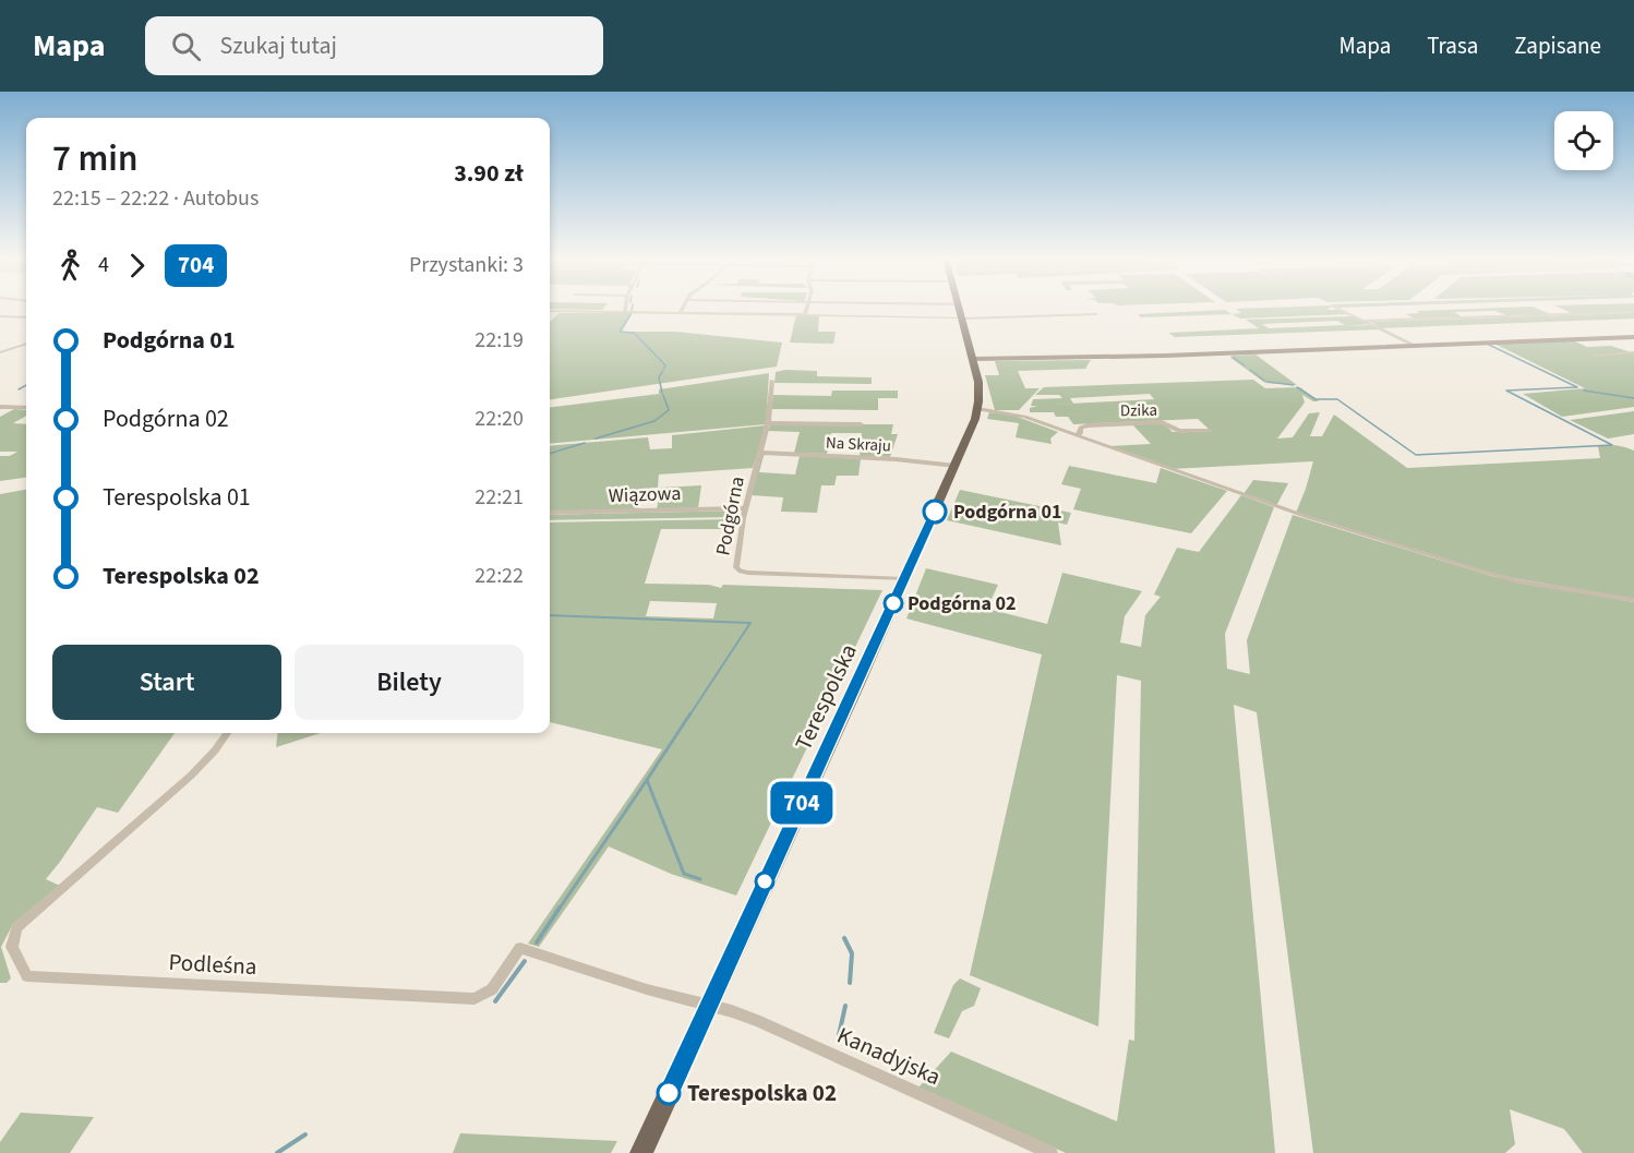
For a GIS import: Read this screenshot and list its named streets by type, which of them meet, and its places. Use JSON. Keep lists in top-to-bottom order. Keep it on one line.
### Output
{"streets":{"main road":["Terespolska"],"street":["Dzika","Na Skraju","Wiązowa","Podgórna","Podleśna","Kanadyjska"]},"crossings":[["Na Skraju","Podgórna"],["Na Skraju","Terespolska"],["Wiązowa","Podgórna"],["Podgórna","Terespolska"],["Terespolska","Podleśna"],["Terespolska","Kanadyjska"],["Podleśna","Kanadyjska"]],"places":["Podgórna 01","Podgórna 02","Terespolska 02"],"lines":["bus line 704"],"page":{"header":"Mapa","search":"Szukaj tutaj","nav":["Mapa","Trasa","Zapisane"],"on_map":"704","heading":["7 min","22:15 – 22:22 · Autobus","3.90 zł"],"legs":["4","704","Przystanki: 3"],"list":[{"name":"Podgórna 01","value":"22:19"},{"name":"Podgórna 02","value":"22:20"},{"name":"Terespolska 01","value":"22:21"},{"name":"Terespolska 02","value":"22:22"}],"buttons":["Start","Bilety"]}}
